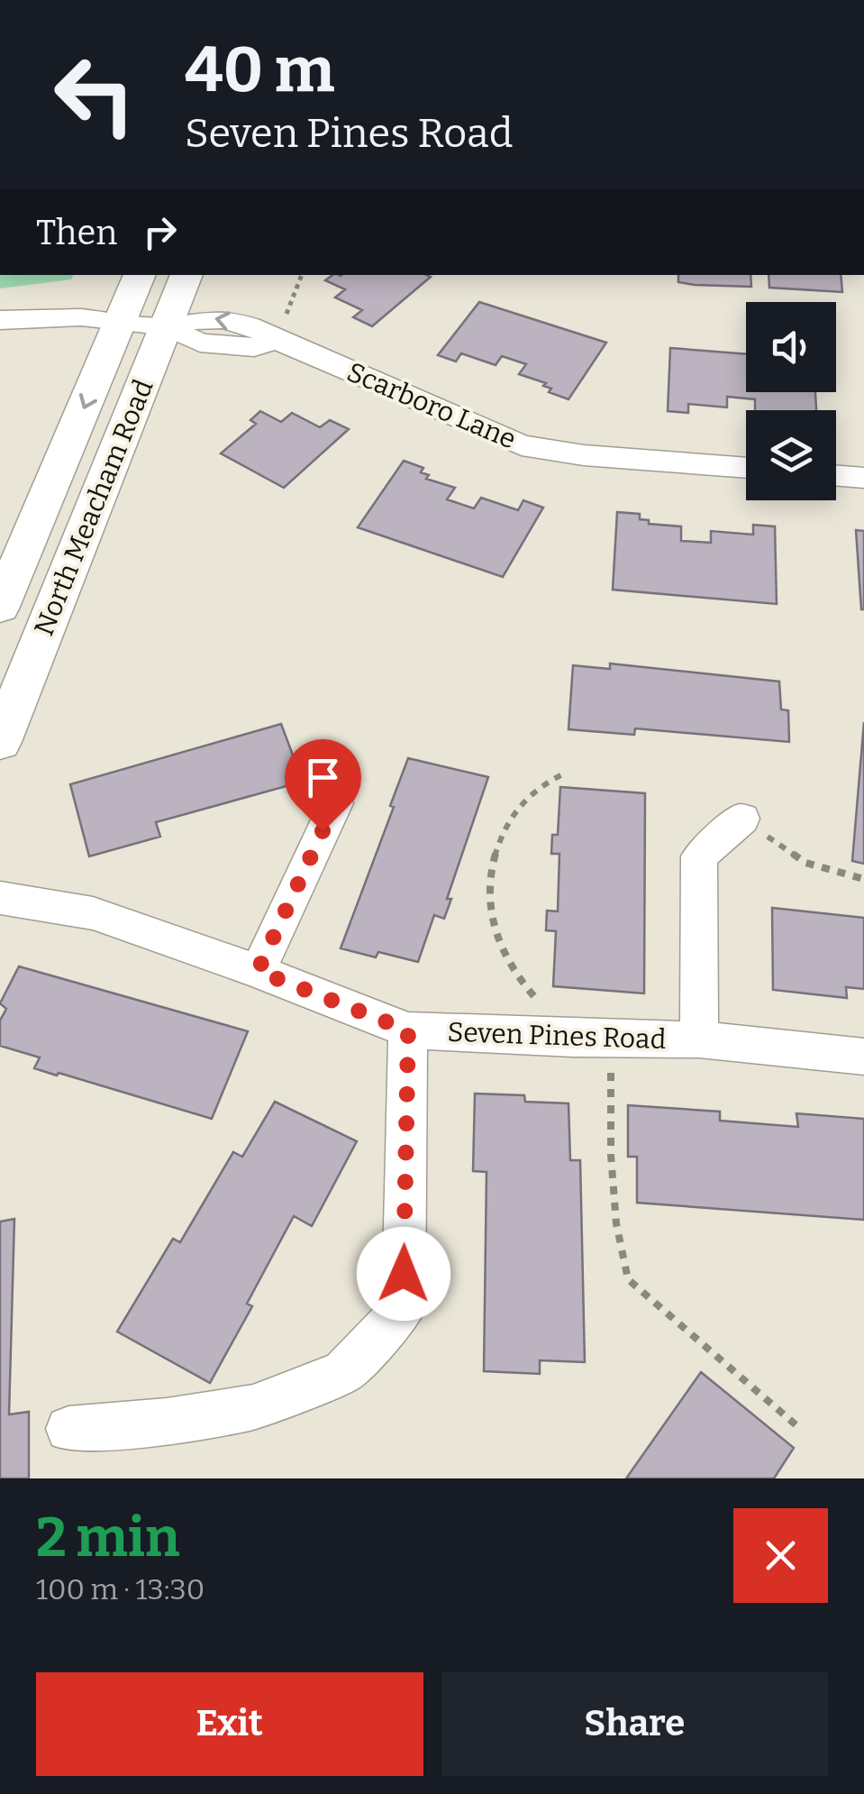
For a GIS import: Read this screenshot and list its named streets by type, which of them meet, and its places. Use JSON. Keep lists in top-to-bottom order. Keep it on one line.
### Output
{"streets":{"main road":["North Meacham Road"],"street":["Scarboro Lane","Seven Pines Road"]},"page":{"turn":["40 m","Seven Pines Road"],"then":"Then","heading":["2 min","100 m · 13:30"],"buttons":["Exit","Share"]}}
